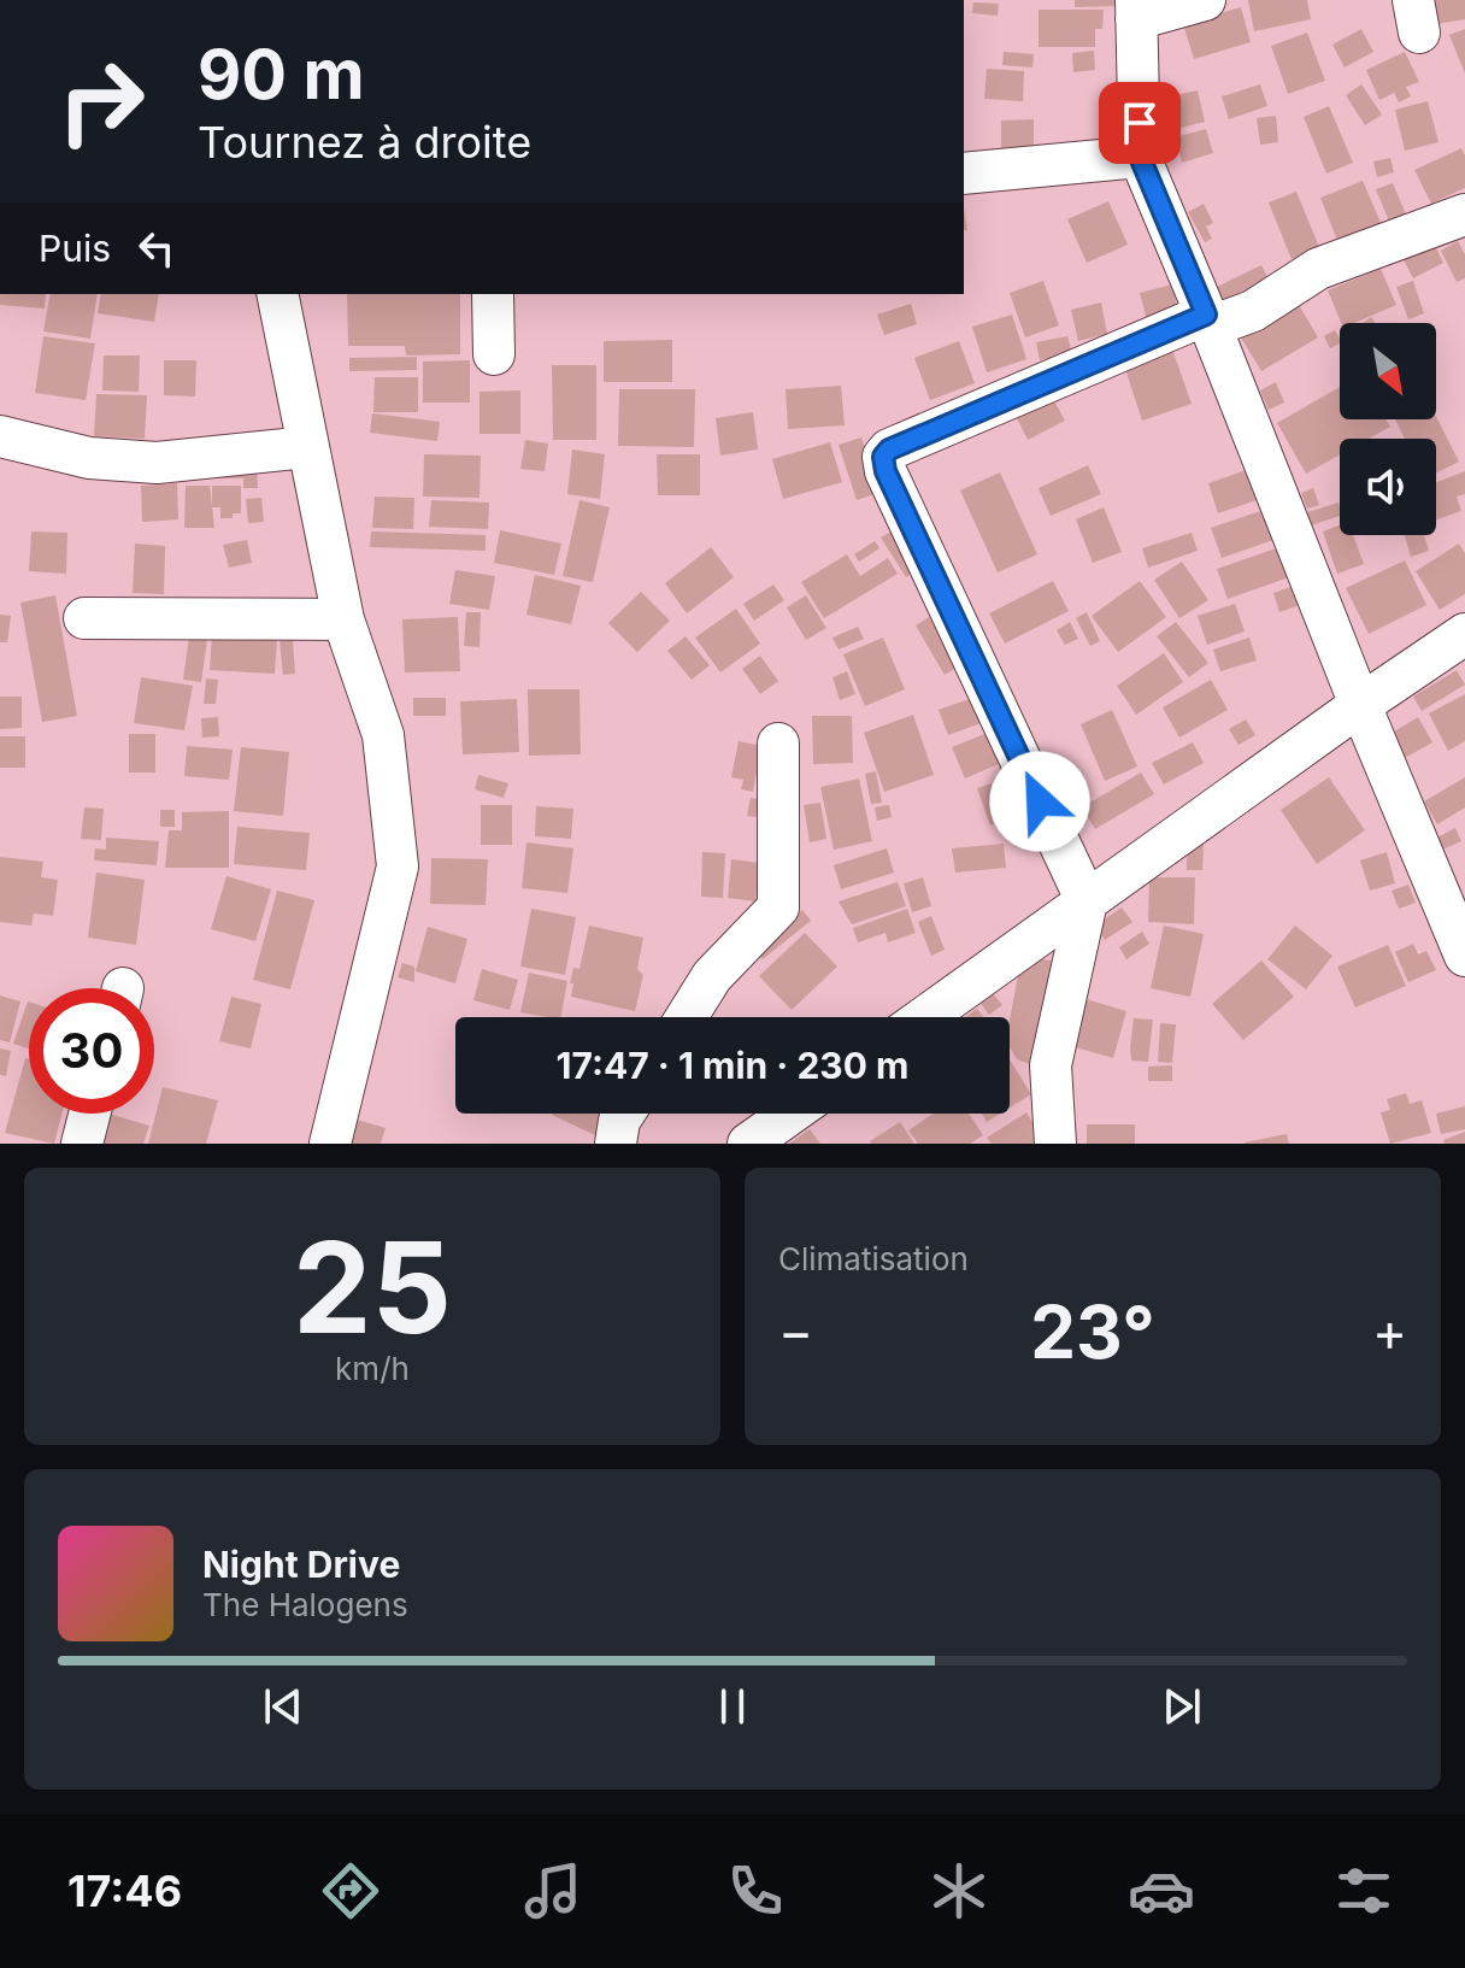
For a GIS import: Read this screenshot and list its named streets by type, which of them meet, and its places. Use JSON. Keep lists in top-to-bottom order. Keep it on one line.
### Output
{"north":"bottom right","page":{"turn":["90 m","Tournez à droite"],"then":"Puis","limit":"30","trip":"17:47 · 1 min · 230 m","tile":[["25","km/h"],"Climatisation"],"heat":["−","23°","+"],"song":["Night Drive","The Halogens"],"tabs":"17:46"}}
